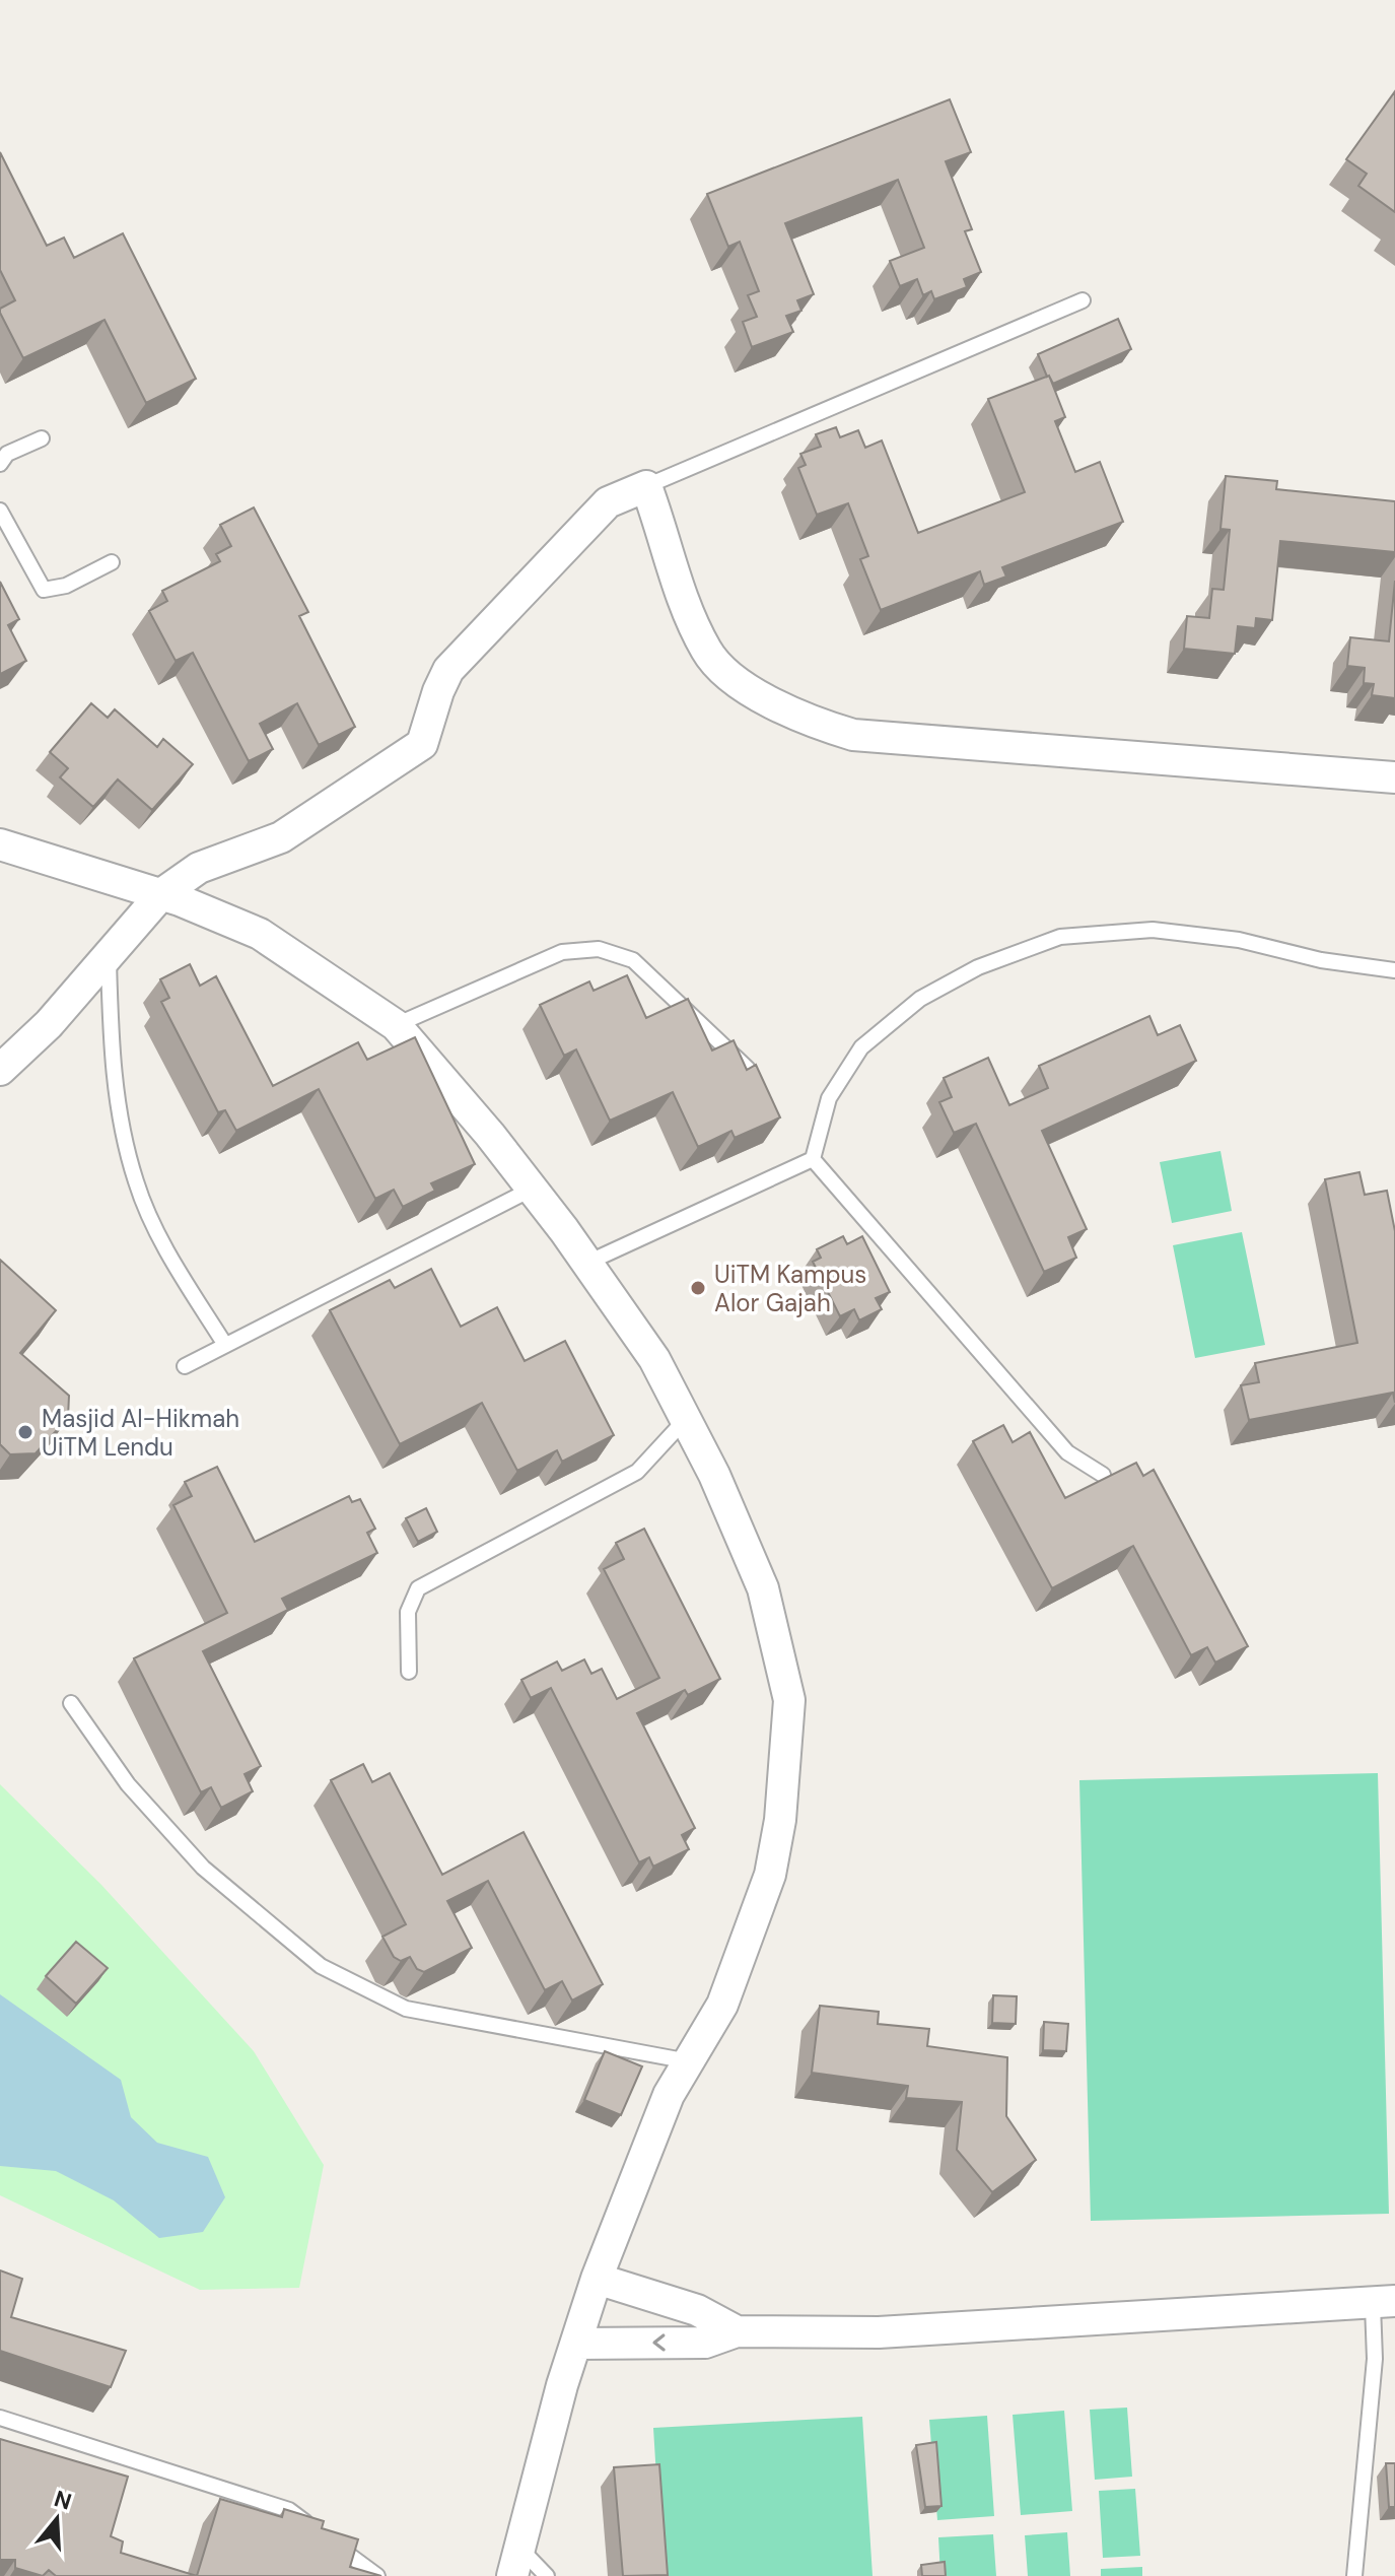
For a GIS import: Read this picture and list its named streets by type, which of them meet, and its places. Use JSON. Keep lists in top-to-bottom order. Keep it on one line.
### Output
{"places":["UiTM Kampus Alor Gajah","Masjid Al-Hikmah UiTM Lendu"],"north":"top"}
